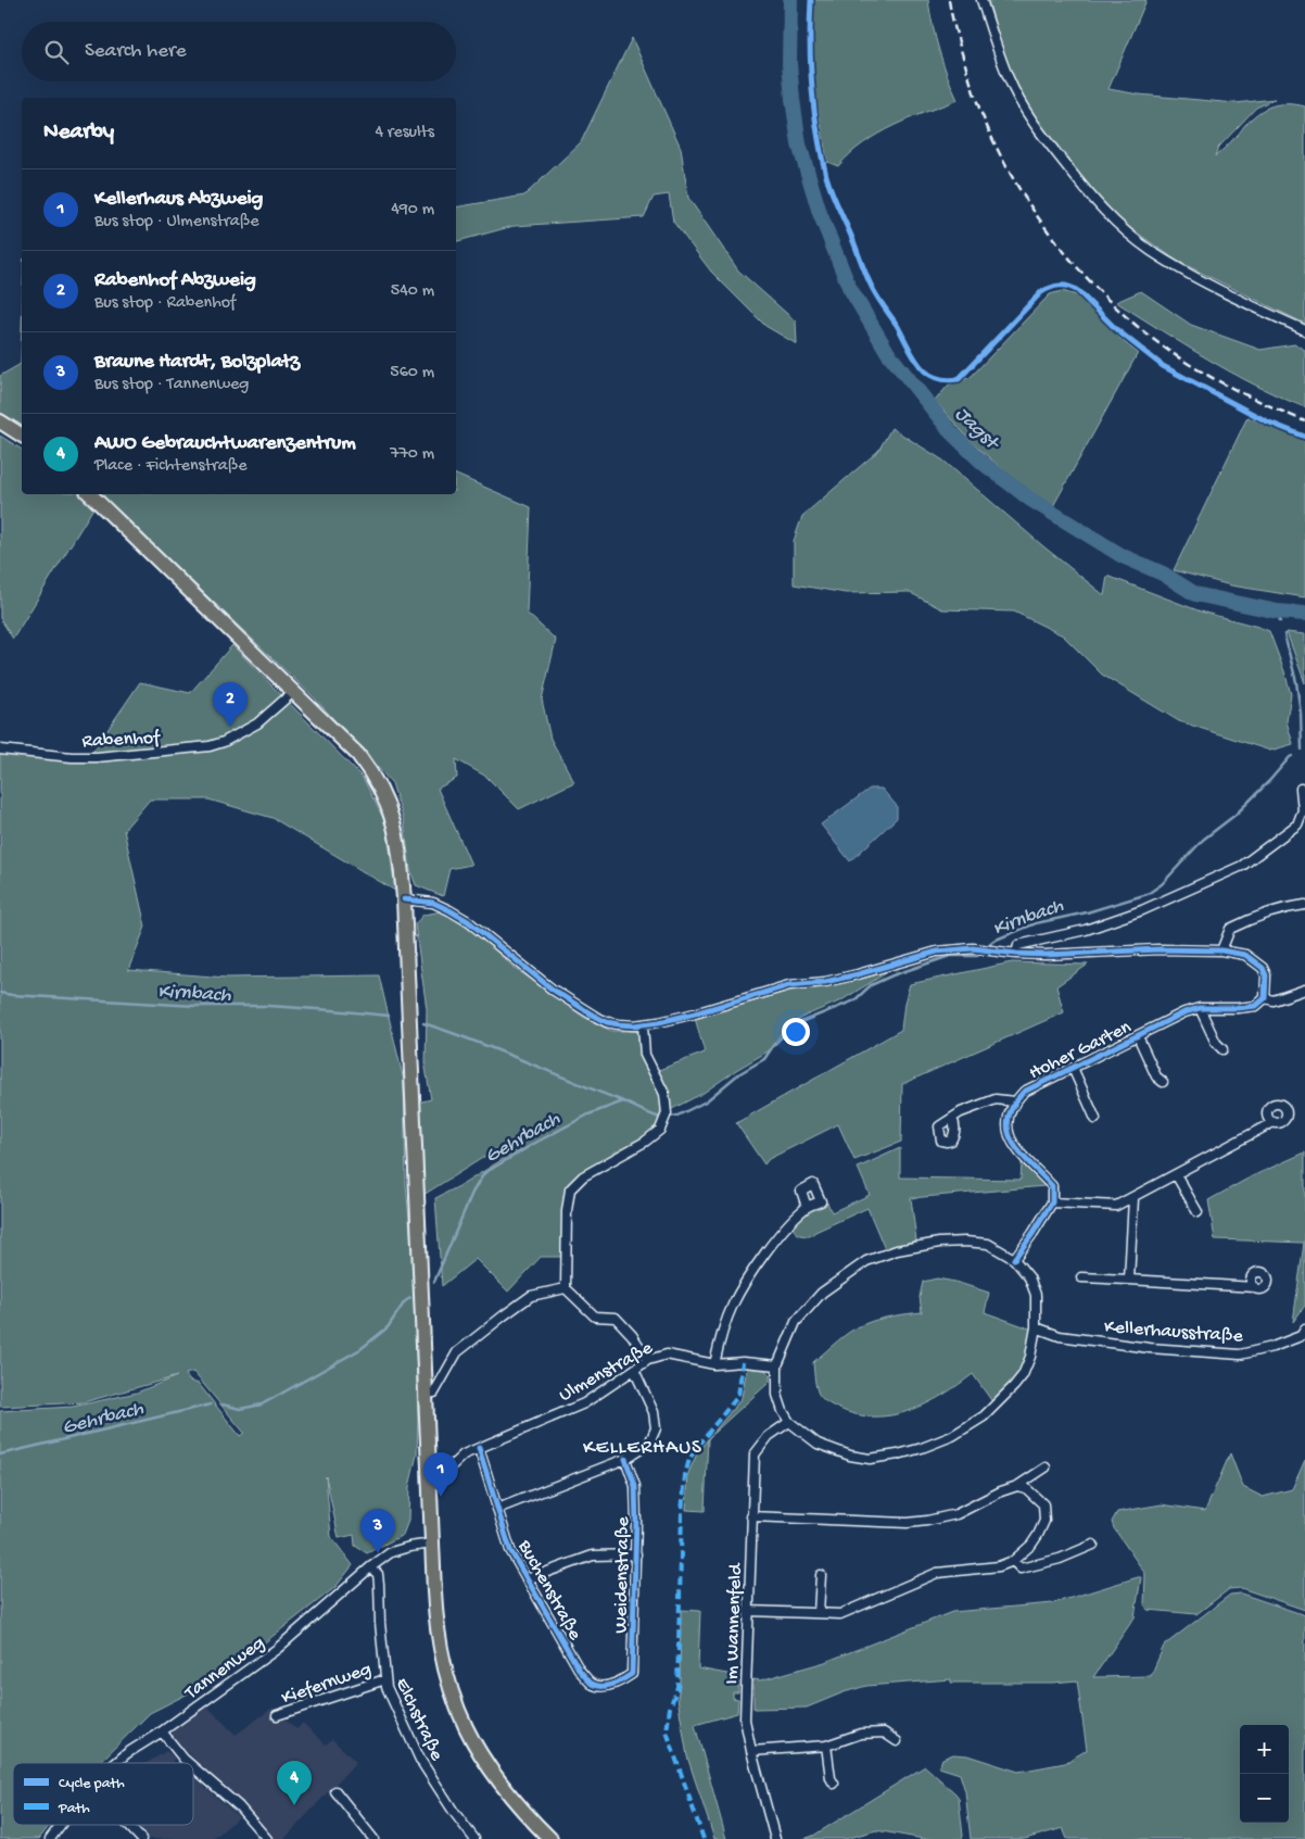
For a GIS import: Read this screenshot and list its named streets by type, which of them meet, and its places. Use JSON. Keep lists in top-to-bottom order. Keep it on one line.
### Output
{"streets":{"street":["Rabenhof","Hoher Garten","Kellerhausstraße","Ulmenstraße","Weidenstraße","Buchenstraße","Im Wannenfeld","Tannenweg","Kiefernweg","Elchstraße"]},"crossings":[["Ulmenstraße","Buchenstraße"],["Weidenstraße","Buchenstraße"],["Tannenweg","Elchstraße"],["Kiefernweg","Elchstraße"]],"districts":["KELLERHAUS"],"water":["Jagst","Kirnbach","Gehrbach"],"legend":["Cycle path","Path"],"page":{"search":"Search here","heading":["Nearby","4 results"],"list":[{"mark":"1","name":"Kellerhaus Abzweig","note":"Bus stop · Ulmenstraße","value":"490 m"},{"mark":"2","name":"Rabenhof Abzweig","note":"Bus stop · Rabenhof","value":"540 m"},{"mark":"3","name":"Braune Hardt, Bolzplatz","note":"Bus stop · Tannenweg","value":"560 m"},{"mark":"4","name":"AWO Gebrauchtwarenzentrum","note":"Place · Fichtenstraße","value":"770 m"}],"pins":["2","1","3","4"],"map_buttons":["+","−"]}}
